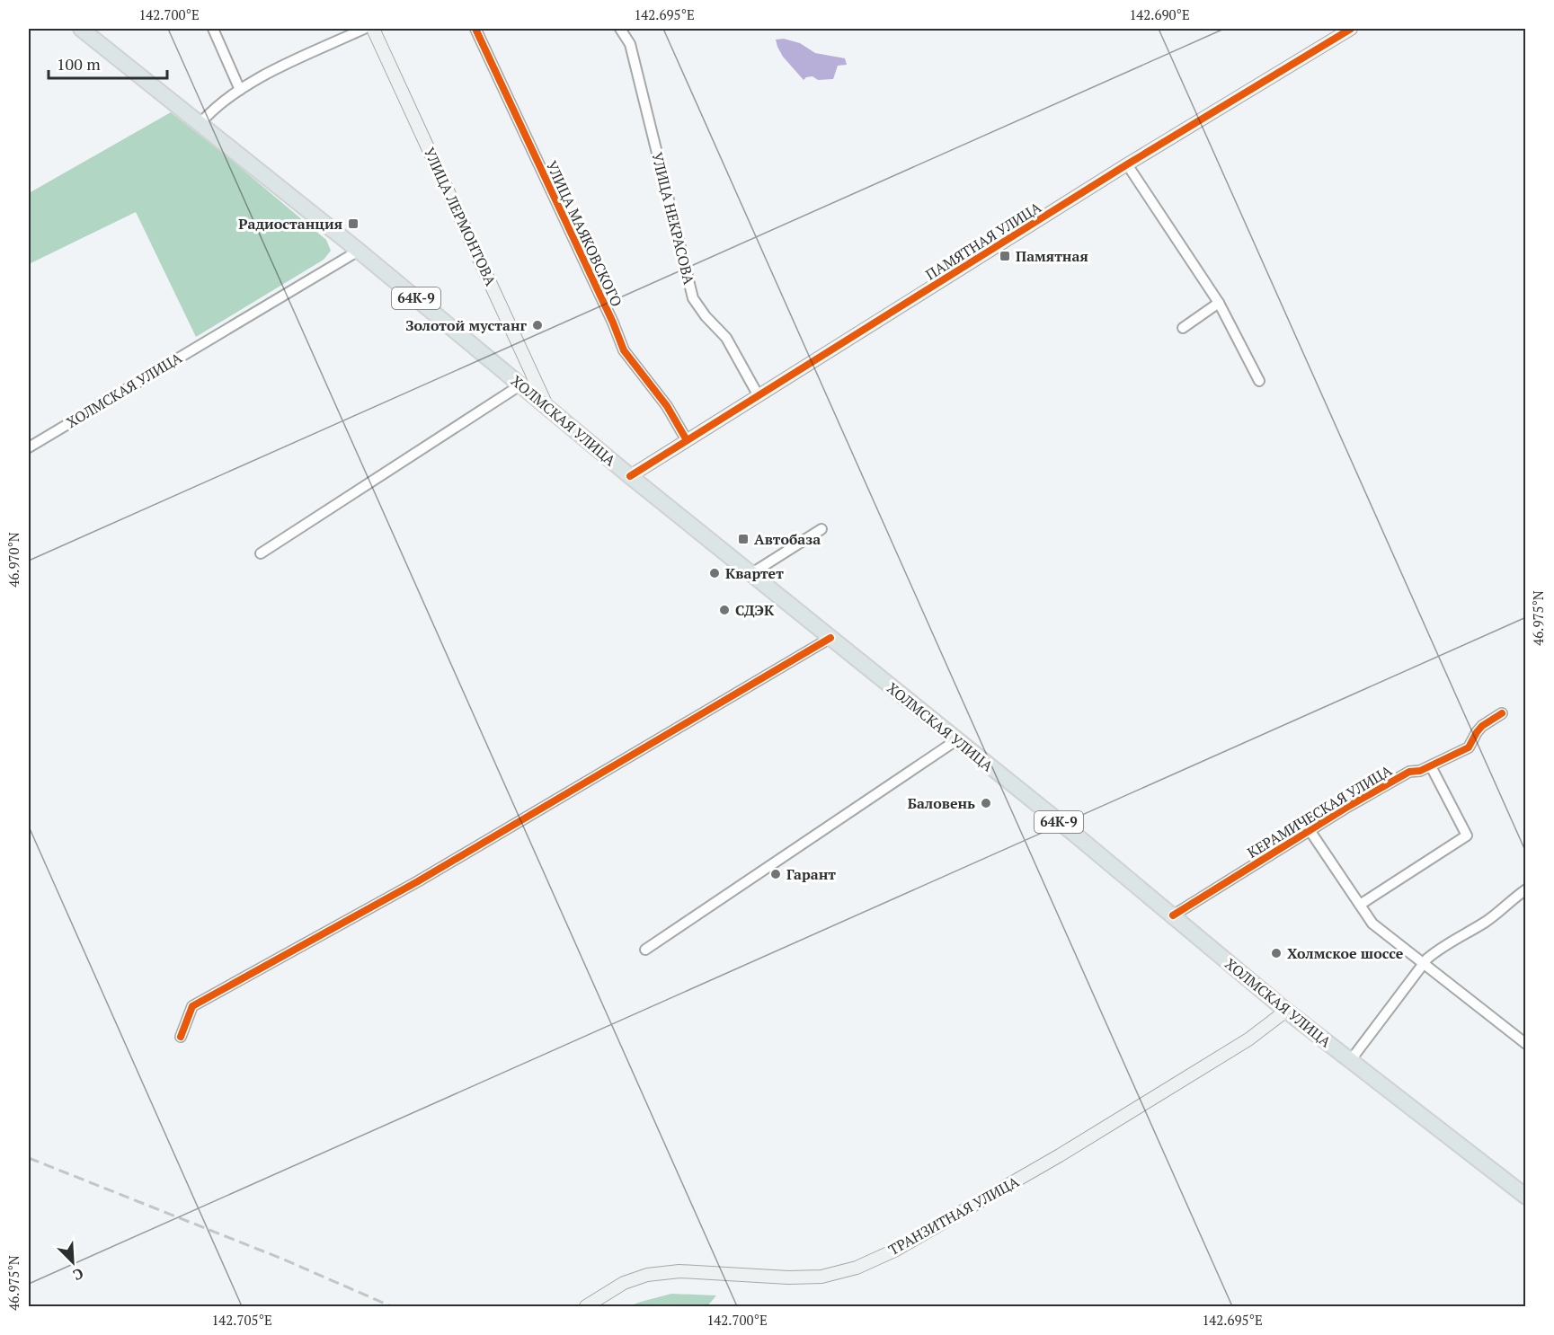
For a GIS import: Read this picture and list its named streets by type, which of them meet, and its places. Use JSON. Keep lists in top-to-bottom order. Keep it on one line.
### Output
{"streets":{"main road":["64К-9","ХОЛМСКАЯ УЛИЦА"],"street":["УЛИЦА ЛЕРМОНТОВА","УЛИЦА НЕКРАСОВА","УЛИЦА МАЯКОВСКОГО","ПАМЯТНАЯ УЛИЦА","КЕРАМИЧЕСКАЯ УЛИЦА","ТРАНЗИТНАЯ УЛИЦА"]},"crossings":[["УЛИЦА ЛЕРМОНТОВА","ХОЛМСКАЯ УЛИЦА"],["УЛИЦА НЕКРАСОВА","ПАМЯТНАЯ УЛИЦА"],["УЛИЦА МАЯКОВСКОГО","ПАМЯТНАЯ УЛИЦА"],["ПАМЯТНАЯ УЛИЦА","ХОЛМСКАЯ УЛИЦА"],["ХОЛМСКАЯ УЛИЦА","КЕРАМИЧЕСКАЯ УЛИЦА"],["ХОЛМСКАЯ УЛИЦА","ТРАНЗИТНАЯ УЛИЦА"]],"places":{"transit":["Радиостанция","Памятная","Автобаза"],"other":["Золотой мустанг","Квартет","СДЭК","Баловень","Гарант","Холмское шоссе"]},"scale_bar":"100 m","north":"bottom right","coordinates":["142.700°E","142.695°E","142.690°E","46.970°N","46.975°N","142.705°E"]}
